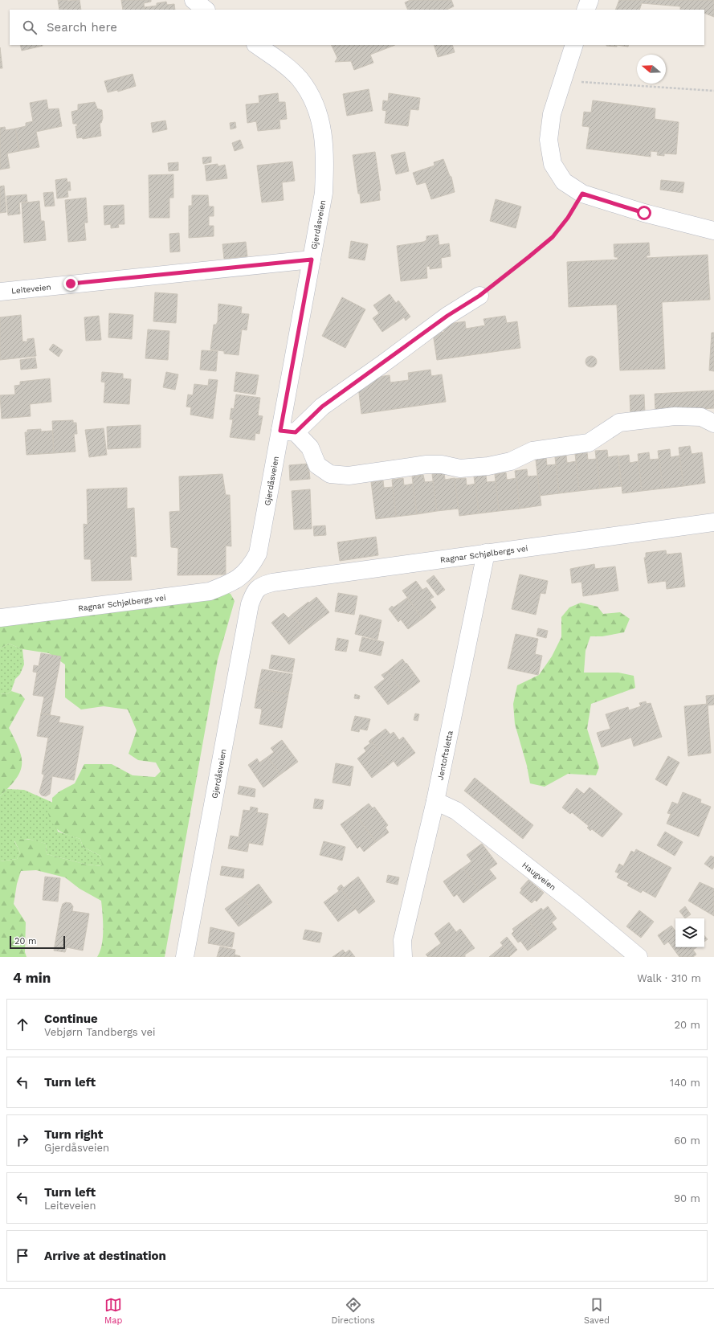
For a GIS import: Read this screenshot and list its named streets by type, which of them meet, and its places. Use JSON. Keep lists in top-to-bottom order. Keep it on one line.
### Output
{"streets":{"street":["Gjerdåsveien","Leiteveien","Ragnar Schjølbergs vei","Jentoftsletta","Haugveien"]},"crossings":[["Gjerdåsveien","Leiteveien"],["Gjerdåsveien","Ragnar Schjølbergs vei"],["Ragnar Schjølbergs vei","Jentoftsletta"],["Jentoftsletta","Haugveien"]],"scale_bar":"20 m","north":"left","page":{"search":"Search here","scale":"20 m","heading":["4 min","Walk · 310 m"],"list":[["Continue","Vebjørn Tandbergs vei","20 m"],["Turn left","140 m"],["Turn right","Gjerdåsveien","60 m"],["Turn left","Leiteveien","90 m"],"Arrive at destination"],"nav":["Map","Directions","Saved"]}}
